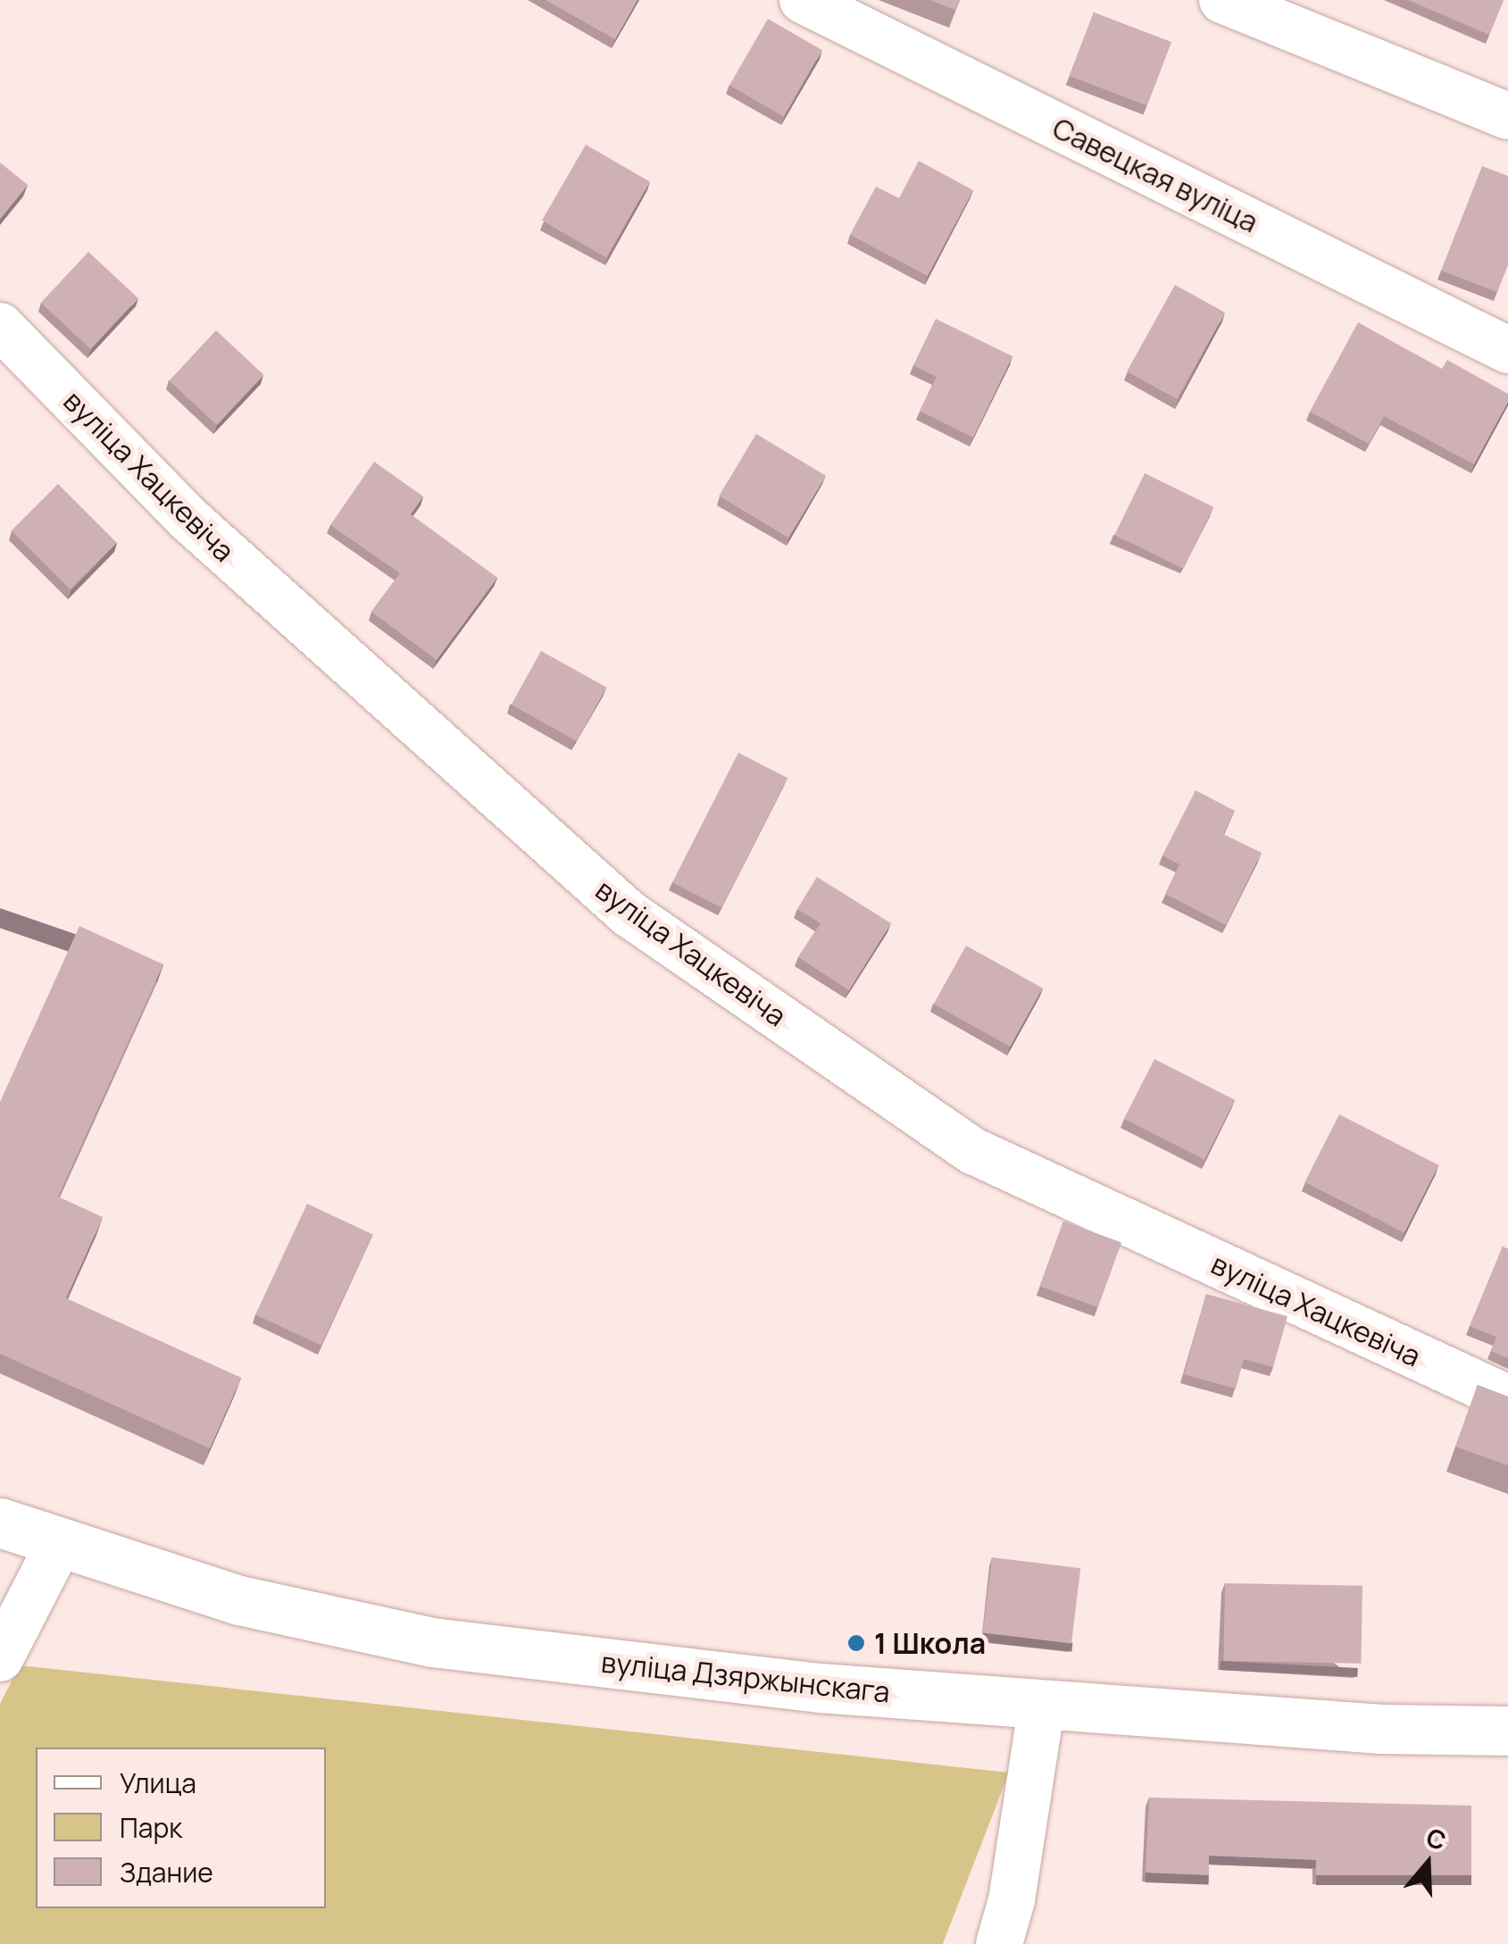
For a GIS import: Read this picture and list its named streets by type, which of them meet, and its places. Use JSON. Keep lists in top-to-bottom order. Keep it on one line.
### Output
{"streets":{"street":["Савецкая вуліца","вуліца Хацкевіча","вуліца Дзяржынскага"]},"places":["1 Школа"],"legend":["Улица","Парк","Здание"],"north":"top"}
